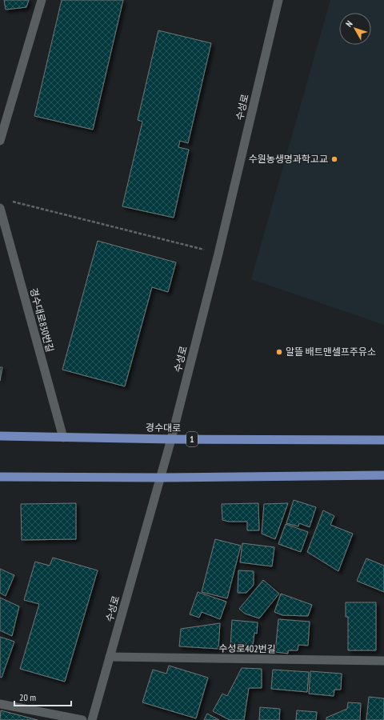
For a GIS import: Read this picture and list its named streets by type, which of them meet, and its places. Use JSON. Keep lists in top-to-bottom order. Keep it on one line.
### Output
{"streets":{"main road":["경수대로","1"],"street":["수성로","경수대로830번길","수성로402번길"]},"crossings":[["수성로","경수대로"],["수성로","수성로402번길"],["경수대로830번길","경수대로"]],"places":["수원농생명과학고교","알뜰 배트맨셀프주유소"],"scale_bar":"20 m","north":"top left"}
